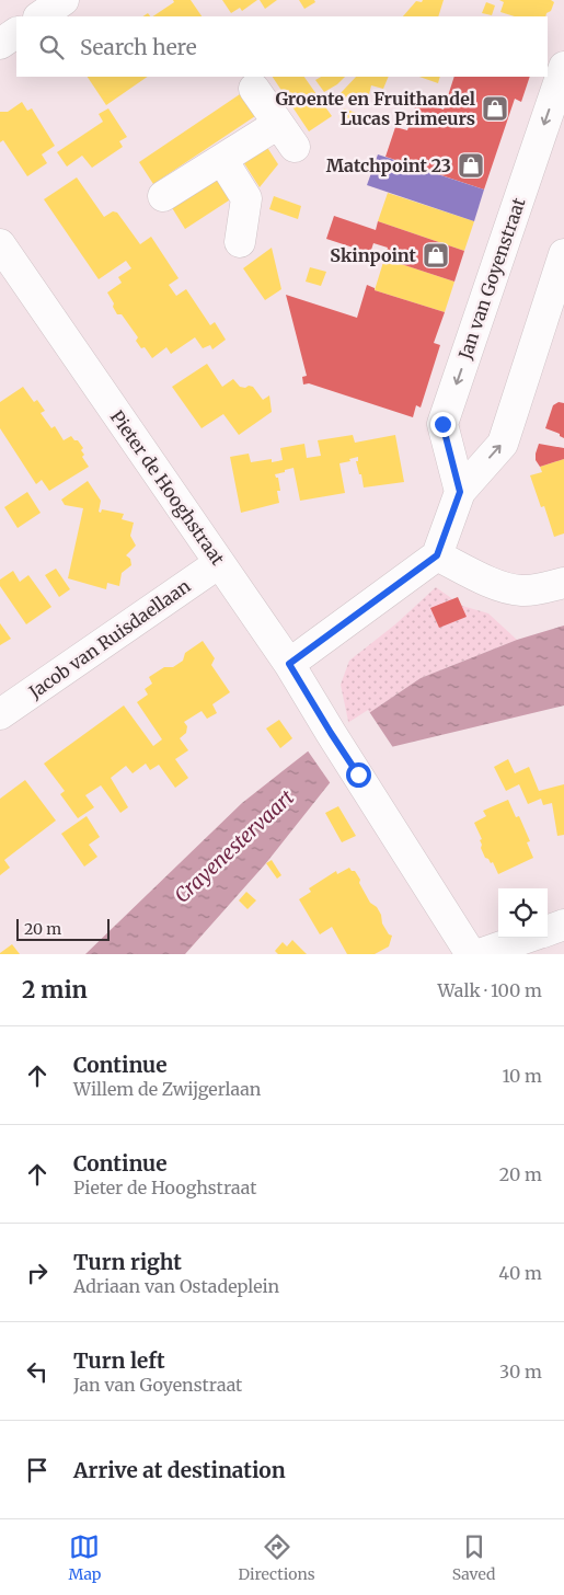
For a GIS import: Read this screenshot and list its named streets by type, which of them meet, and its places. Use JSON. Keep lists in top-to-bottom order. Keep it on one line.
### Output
{"streets":{"street":["Jan van Goyenstraat","Pieter de Hooghstraat","Jacob van Ruisdaellaan"]},"crossings":[["Pieter de Hooghstraat","Jacob van Ruisdaellaan"]],"water":["Crayenestervaart"],"places":{"shop":["Groente en Fruithandel Lucas Primeurs","Matchpoint 23","Skinpoint"]},"scale_bar":"20 m","page":{"search":"Search here","scale":"20 m","heading":["2 min","Walk · 100 m"],"list":[["Continue","Willem de Zwijgerlaan","10 m"],["Continue","Pieter de Hooghstraat","20 m"],["Turn right","Adriaan van Ostadeplein","40 m"],["Turn left","Jan van Goyenstraat","30 m"],"Arrive at destination"],"nav":["Map","Directions","Saved"]}}
